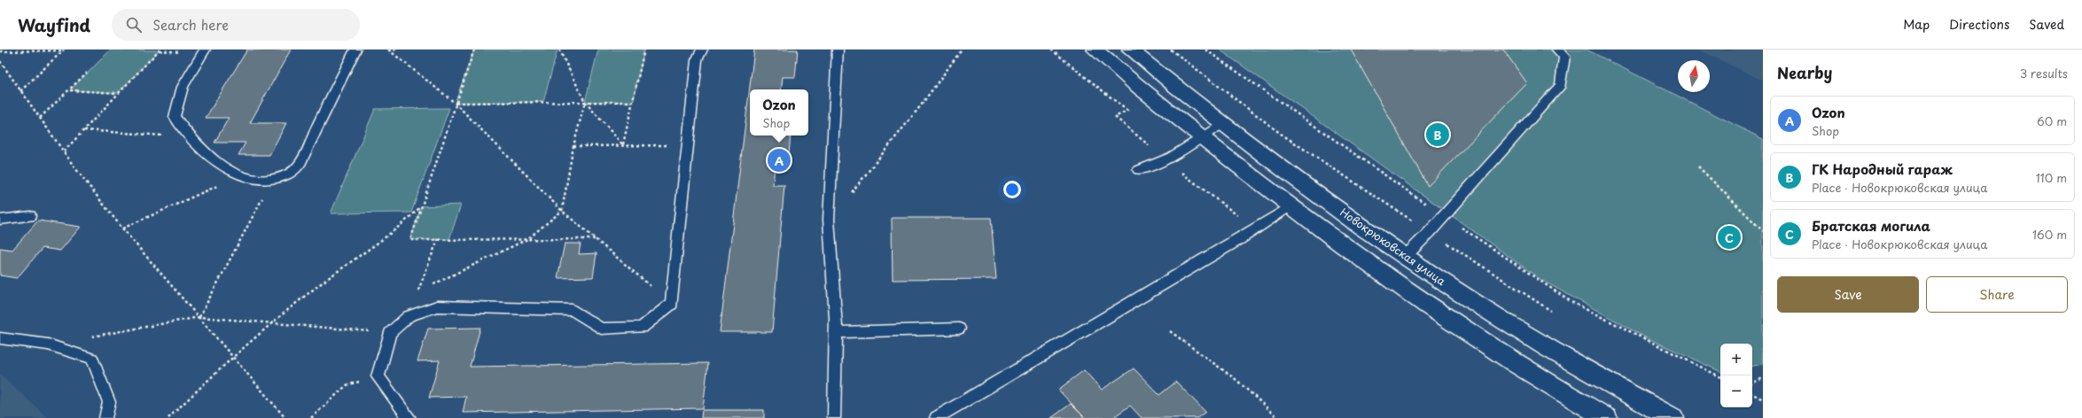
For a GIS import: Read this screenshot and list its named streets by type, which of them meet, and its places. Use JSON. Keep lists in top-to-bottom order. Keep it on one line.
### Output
{"streets":{"main road":["Новокрюковская улица"]},"north":"top","page":{"header":"Wayfind","search":"Search here","nav":["Map","Directions","Saved"],"heading":["Nearby","3 results"],"popup":["Ozon","Shop"],"list":[{"mark":"A","name":"Ozon","note":"Shop","value":"60 m"},{"mark":"B","name":"ГК Народный гараж","note":"Place · Новокрюковская улица","value":"110 m"},{"mark":"C","name":"Братская могила","note":"Place · Новокрюковская улица","value":"160 m"}],"pins":["B","A","C"],"buttons":["Save","Share"],"map_buttons":["+","−"]}}
